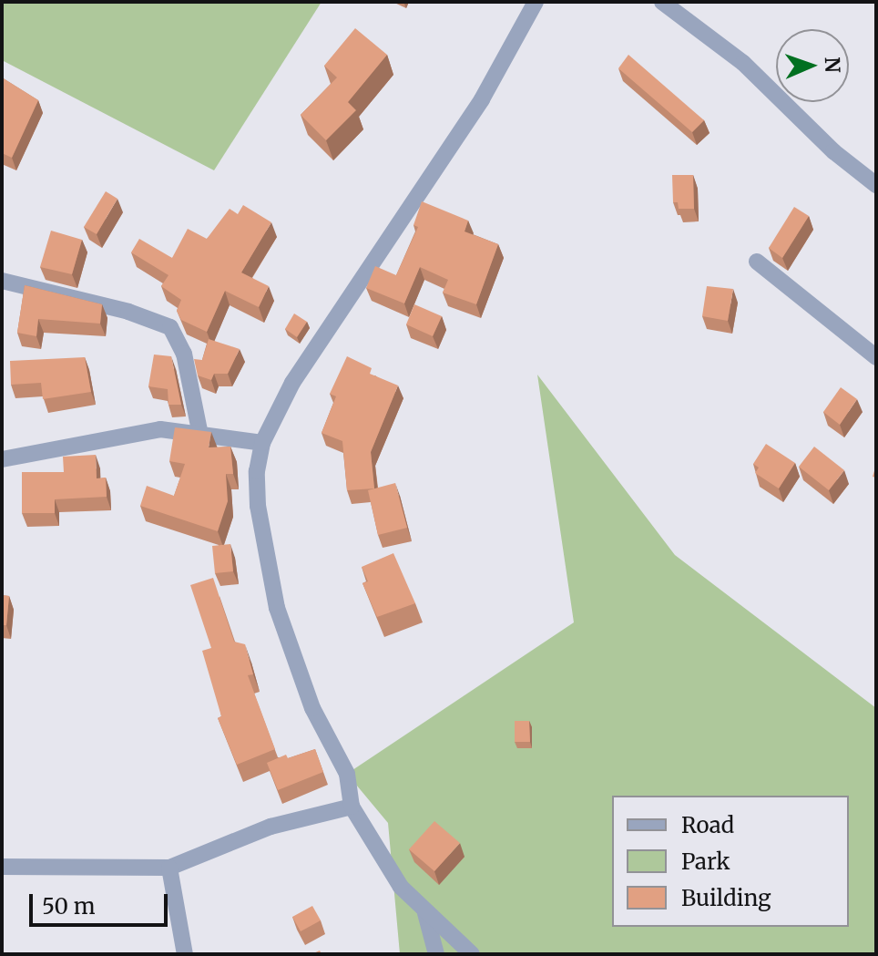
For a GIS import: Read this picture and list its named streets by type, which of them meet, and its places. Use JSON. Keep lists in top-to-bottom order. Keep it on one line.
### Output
{"legend":["Road","Park","Building"],"scale_bar":"50 m","north":"right"}
